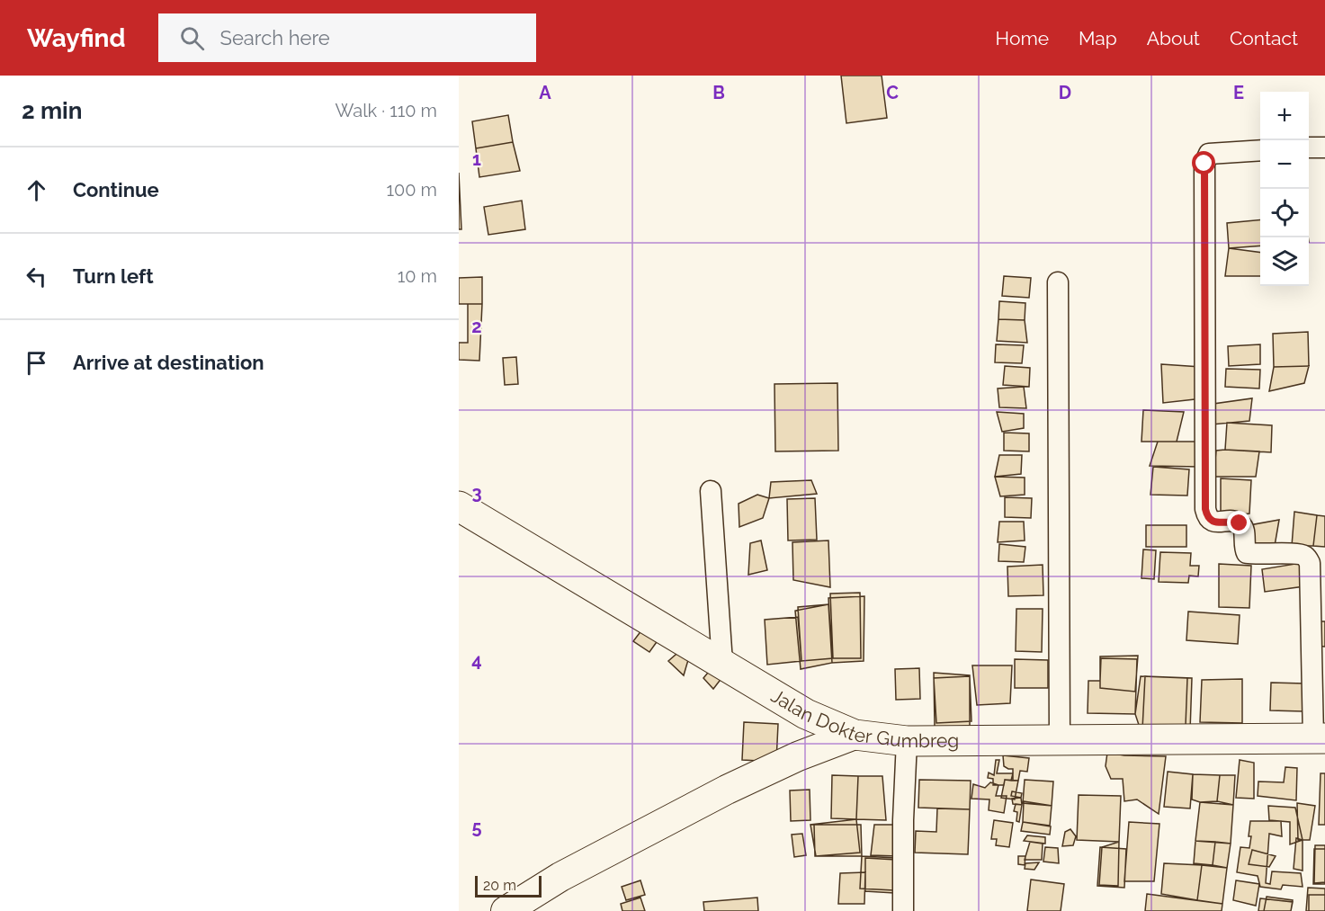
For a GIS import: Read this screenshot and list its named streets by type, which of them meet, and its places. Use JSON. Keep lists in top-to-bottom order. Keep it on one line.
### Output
{"streets":{"main road":["Jalan Dokter Gumbreg"]},"scale_bar":"20 m","page":{"header":"Wayfind","search":"Search here","nav":["Home","Map","About","Contact"],"heading":["2 min","Walk · 110 m"],"map_buttons":["+","−"],"list":[["Continue","100 m"],["Turn left","10 m"],"Arrive at destination"],"scale":"20 m"},"grid":{"columns":["A","B","C","D","E"],"rows":["1","2","3","4","5"]}}
